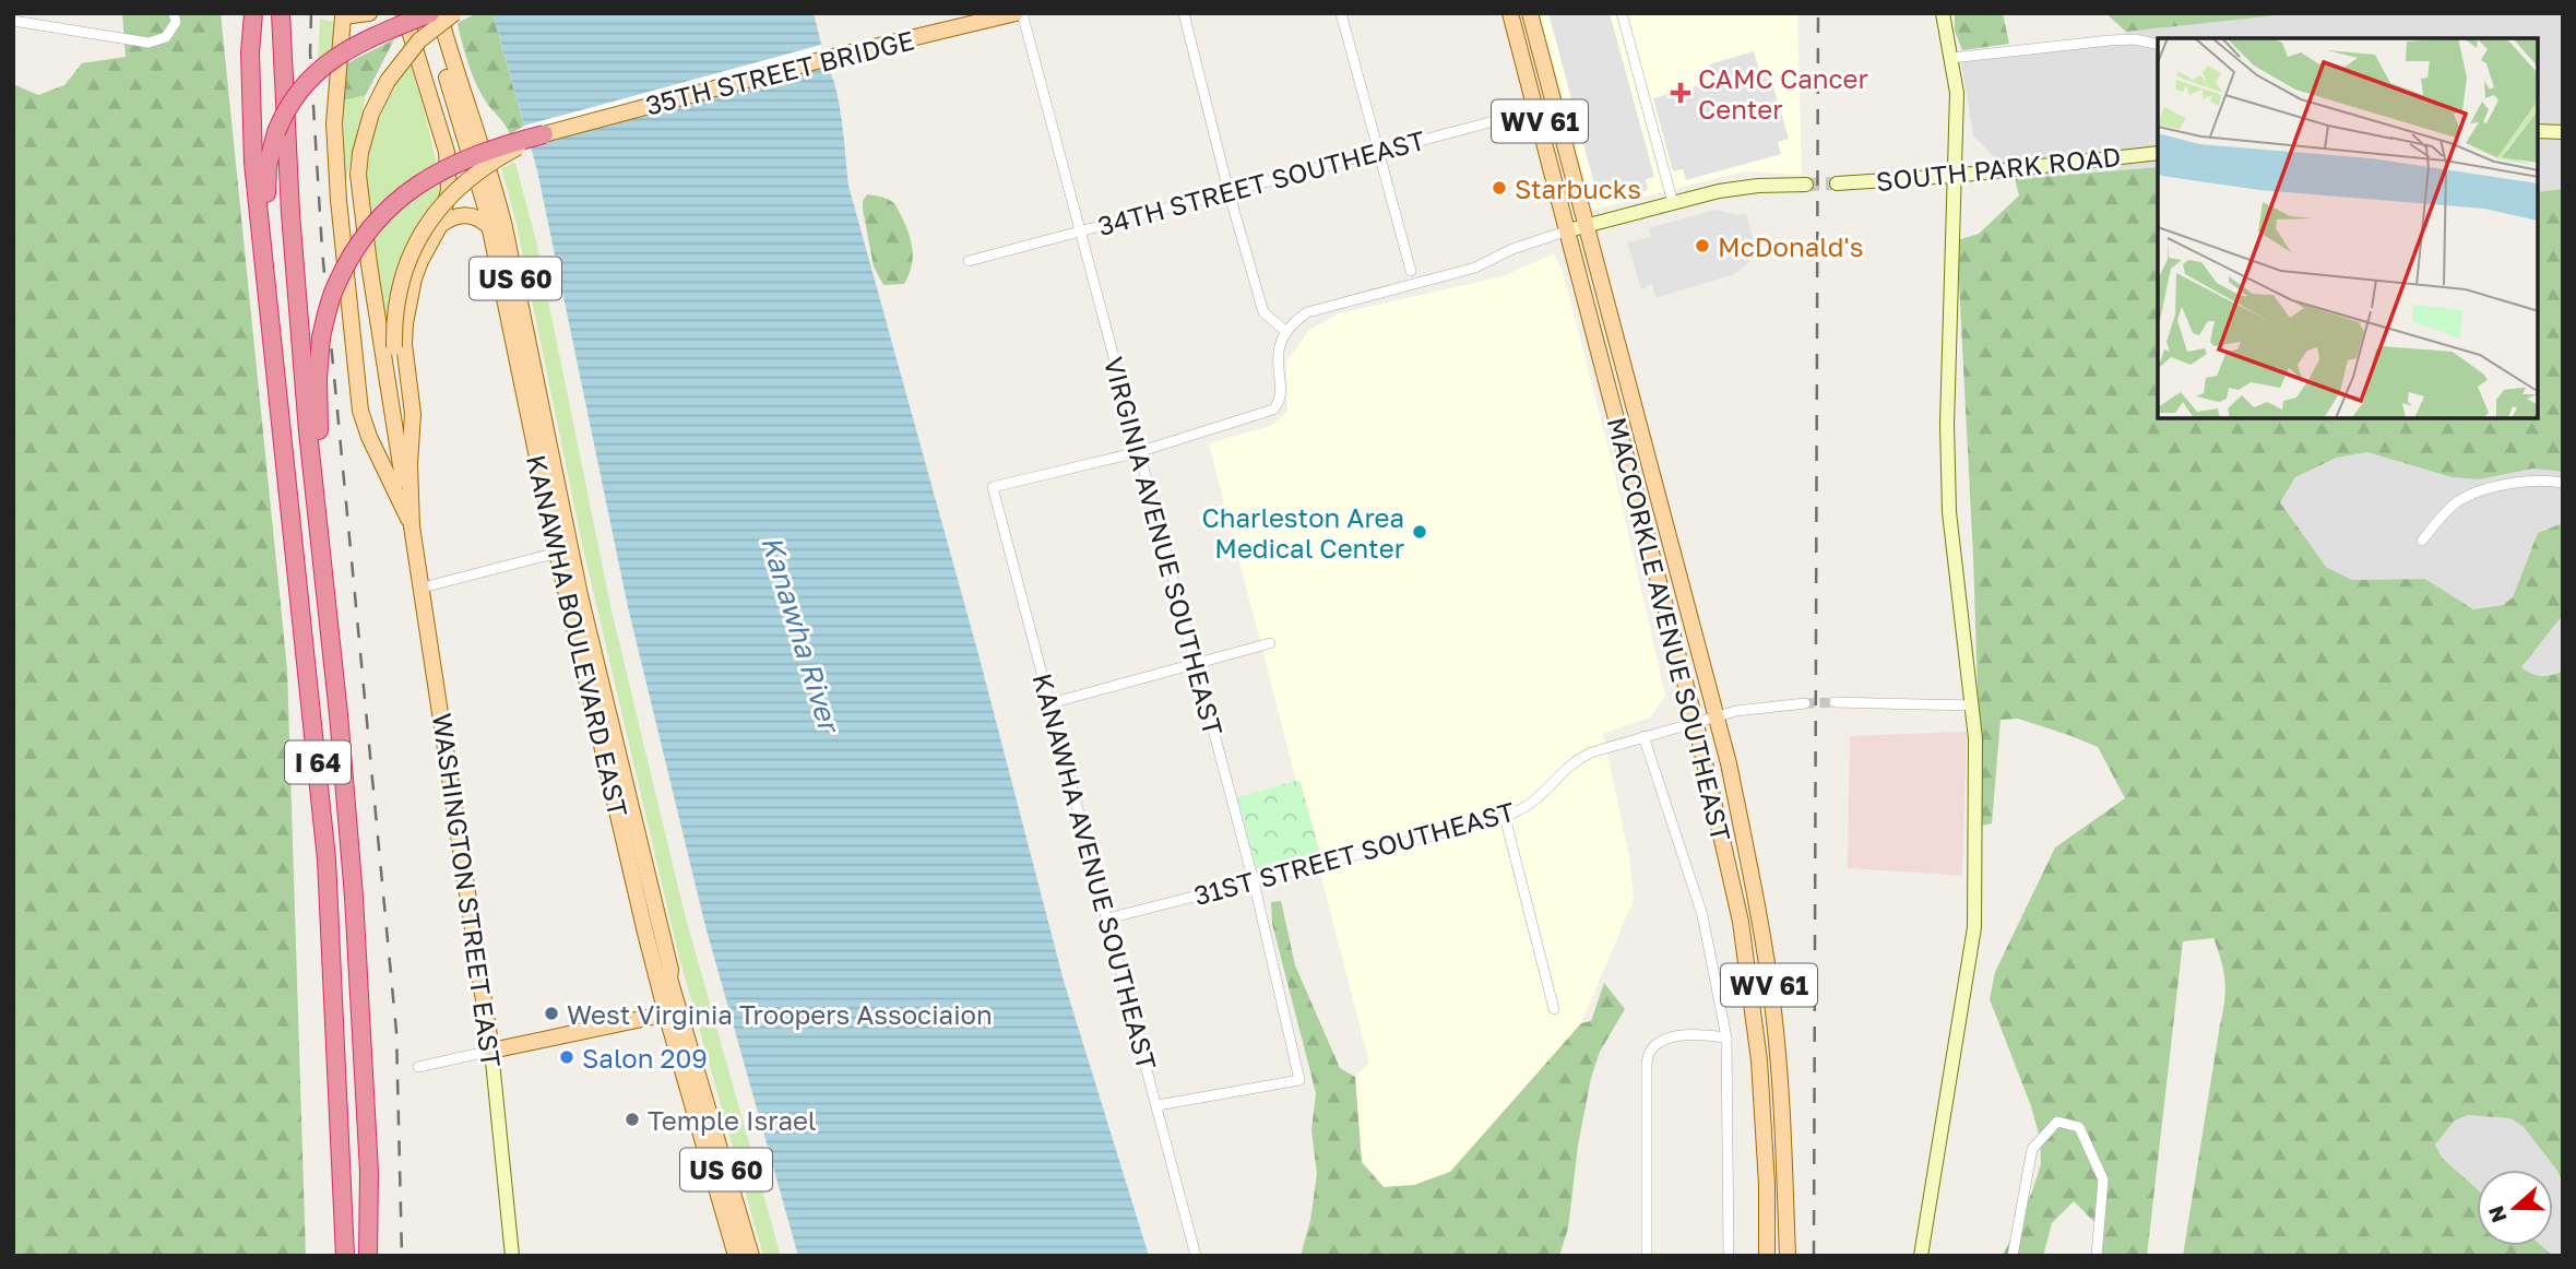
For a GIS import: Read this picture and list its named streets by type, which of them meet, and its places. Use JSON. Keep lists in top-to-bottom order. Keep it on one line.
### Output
{"streets":{"highway":["I 64"],"main road":["35TH STREET BRIDGE","WV 61","US 60","MACCORKLE AVENUE SOUTHEAST","KANAWHA BOULEVARD EAST","WASHINGTON STREET EAST"],"street":["SOUTH PARK ROAD","34TH STREET SOUTHEAST","VIRGINIA AVENUE SOUTHEAST","31ST STREET SOUTHEAST","KANAWHA AVENUE SOUTHEAST"]},"crossings":[["35TH STREET BRIDGE","WASHINGTON STREET EAST"],["34TH STREET SOUTHEAST","VIRGINIA AVENUE SOUTHEAST"],["34TH STREET SOUTHEAST","MACCORKLE AVENUE SOUTHEAST"],["VIRGINIA AVENUE SOUTHEAST","31ST STREET SOUTHEAST"],["VIRGINIA AVENUE SOUTHEAST","KANAWHA AVENUE SOUTHEAST"],["MACCORKLE AVENUE SOUTHEAST","31ST STREET SOUTHEAST"],["31ST STREET SOUTHEAST","KANAWHA AVENUE SOUTHEAST"]],"water":["Kanawha River"],"places":{"health":["CAMC Cancer Center"],"other":["Starbucks","McDonald's","Charleston Area Medical Center","West Virginia Troopers Associaion","Salon 209","Temple Israel"]},"north":"left"}
